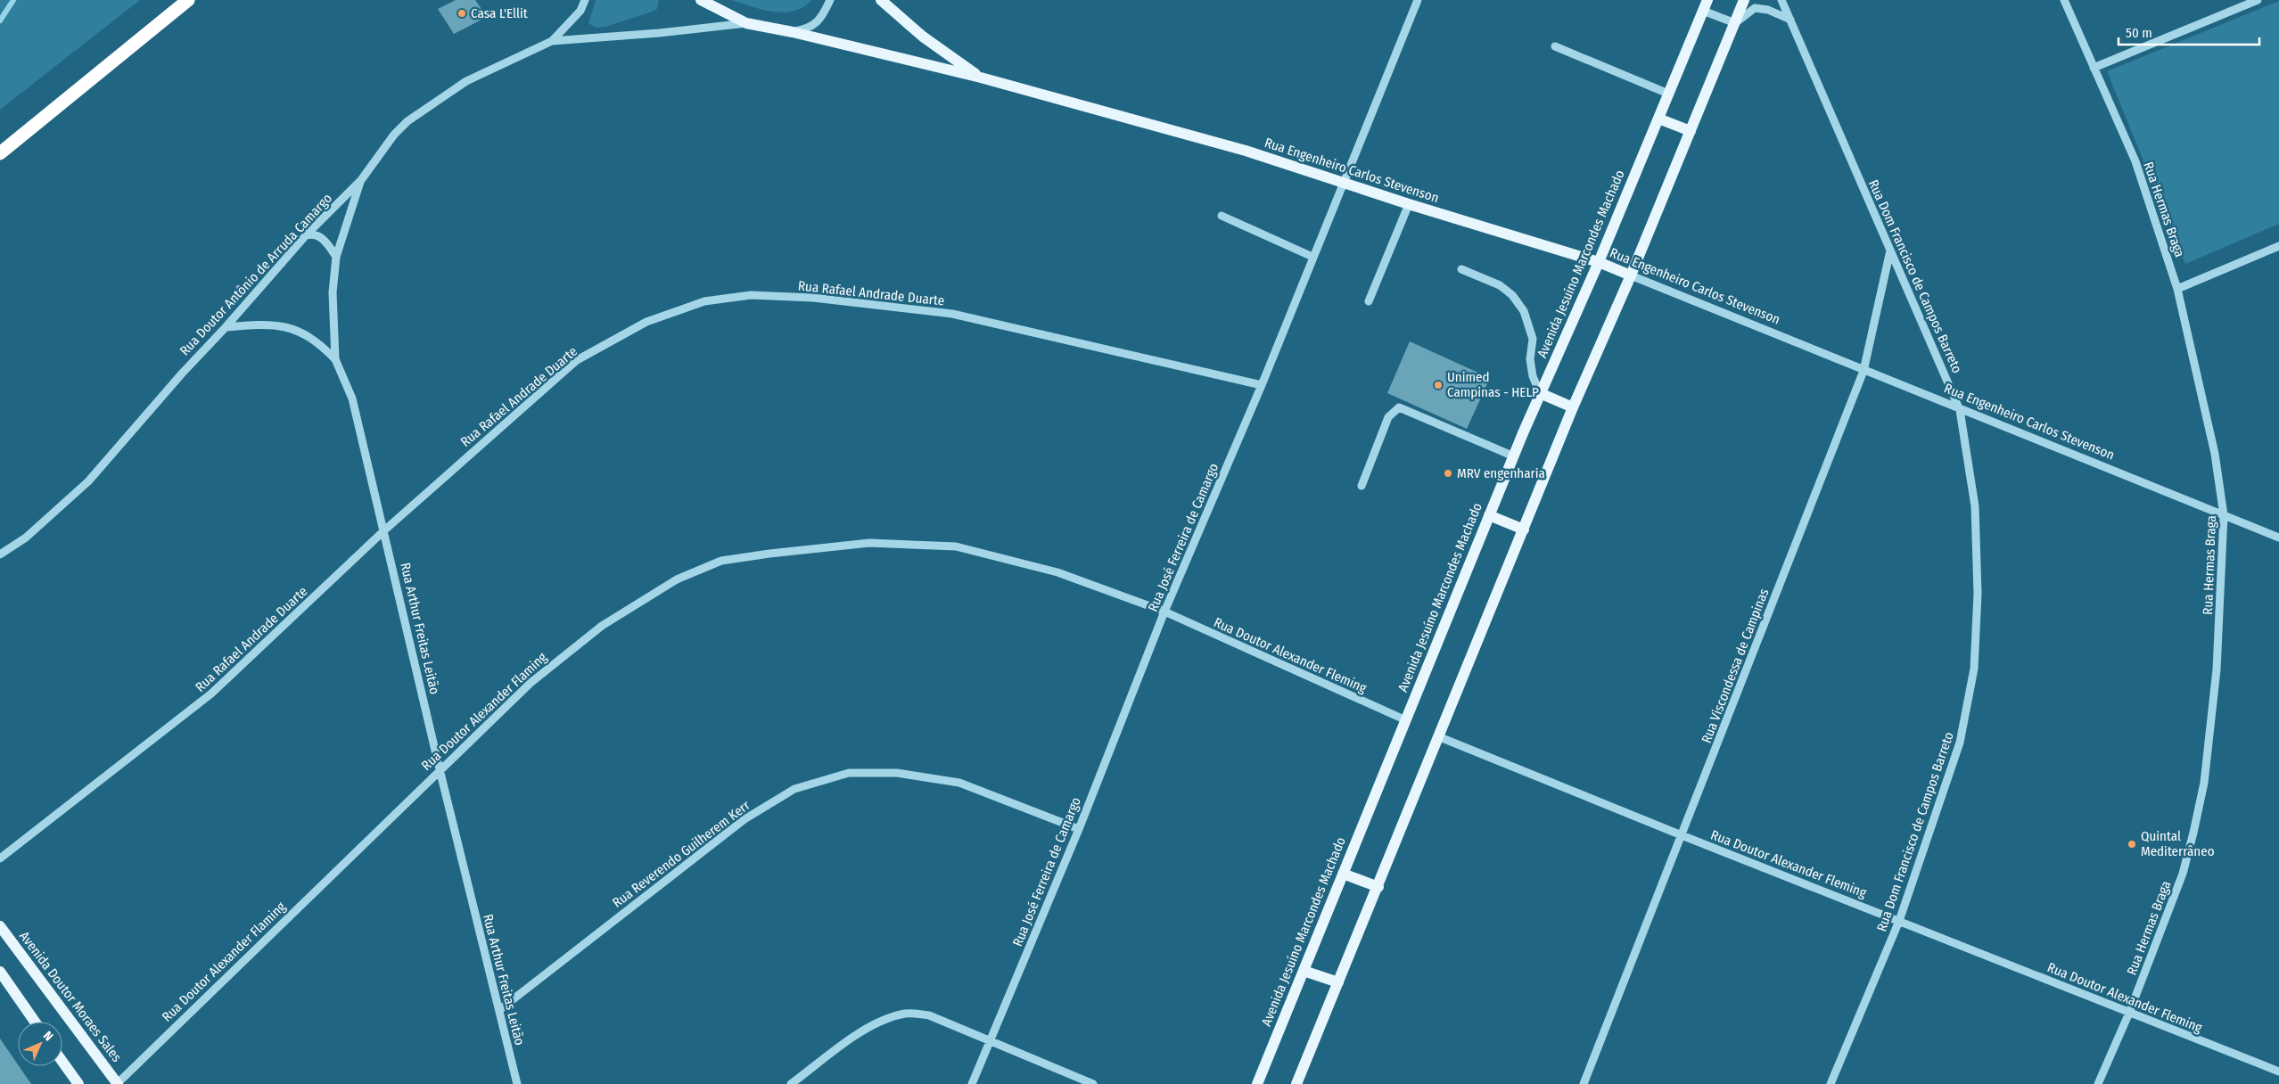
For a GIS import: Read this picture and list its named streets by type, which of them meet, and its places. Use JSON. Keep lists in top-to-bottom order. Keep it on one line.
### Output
{"streets":{"main road":["Rua Engenheiro Carlos Stevenson","Avenida Jesuíno Marcondes Machado","Avenida Doutor Moraes Sales"],"street":["Rua Hermas Braga","Rua Doutor Antônio de Arruda Camargo","Rua Dom Francisco de Campos Barreto","Rua Rafael Andrade Duarte","Rua José Ferreira de Camargo","Rua Arthur Freitas Leitão","Rua Doutor Alexander Fleming","Rua Viscondessa de Campinas","Rua Doutor Alexander Flaming","Rua Reverendo Guilherem Kerr"]},"crossings":[["Rua Engenheiro Carlos Stevenson","Rua Hermas Braga"],["Rua Engenheiro Carlos Stevenson","Avenida Jesuíno Marcondes Machado"],["Rua Engenheiro Carlos Stevenson","Rua Doutor Antônio de Arruda Camargo"],["Rua Engenheiro Carlos Stevenson","Rua Dom Francisco de Campos Barreto"],["Rua Engenheiro Carlos Stevenson","Rua José Ferreira de Camargo"],["Rua Engenheiro Carlos Stevenson","Rua Viscondessa de Campinas"],["Rua Hermas Braga","Rua Doutor Alexander Fleming"],["Avenida Jesuíno Marcondes Machado","Rua Doutor Alexander Fleming"],["Rua Doutor Antônio de Arruda Camargo","Rua Arthur Freitas Leitão"],["Rua Dom Francisco de Campos Barreto","Rua Doutor Alexander Fleming"],["Rua Dom Francisco de Campos Barreto","Rua Viscondessa de Campinas"],["Rua Rafael Andrade Duarte","Rua José Ferreira de Camargo"],["Rua Rafael Andrade Duarte","Rua Arthur Freitas Leitão"],["Rua José Ferreira de Camargo","Rua Doutor Alexander Fleming"],["Rua José Ferreira de Camargo","Rua Doutor Alexander Flaming"],["Rua José Ferreira de Camargo","Rua Reverendo Guilherem Kerr"],["Rua Arthur Freitas Leitão","Rua Doutor Alexander Flaming"],["Rua Arthur Freitas Leitão","Rua Reverendo Guilherem Kerr"],["Rua Doutor Alexander Fleming","Rua Viscondessa de Campinas"],["Rua Doutor Alexander Fleming","Rua Doutor Alexander Flaming"],["Rua Doutor Alexander Flaming","Avenida Doutor Moraes Sales"]],"places":["Casa L'Ellit","Unimed Campinas - HELP","MRV engenharia","Quintal Mediterrâneo"],"scale_bar":"50 m","north":"top right"}
